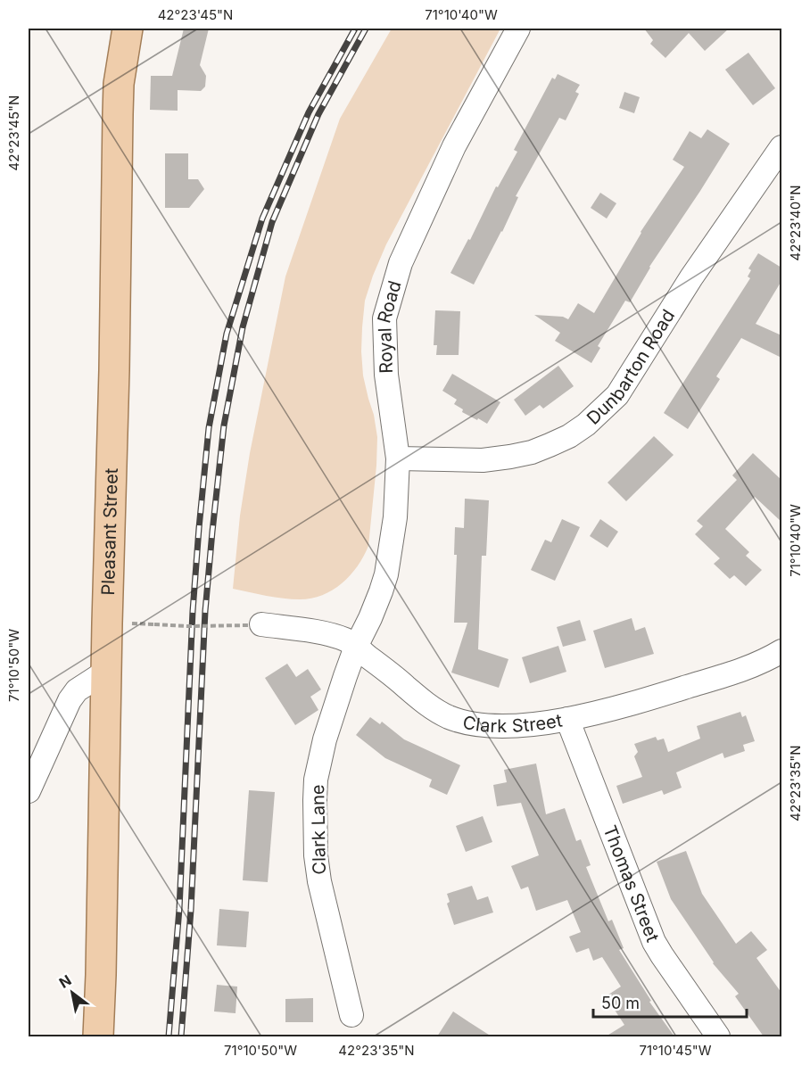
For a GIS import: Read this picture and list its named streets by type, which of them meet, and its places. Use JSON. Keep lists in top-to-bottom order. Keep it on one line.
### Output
{"streets":{"main road":["Pleasant Street"],"street":["Royal Road","Dunbarton Road","Clark Street","Clark Lane","Thomas Street"]},"crossings":[["Royal Road","Dunbarton Road"],["Royal Road","Clark Street"],["Royal Road","Clark Lane"],["Clark Street","Clark Lane"],["Clark Street","Thomas Street"]],"scale_bar":"50 m","north":"top left","coordinates":["42°23'45\"N","71°10'40\"W","42°23'40\"N","71°10'50\"W","42°23'35\"N","71°10'45\"W"]}
